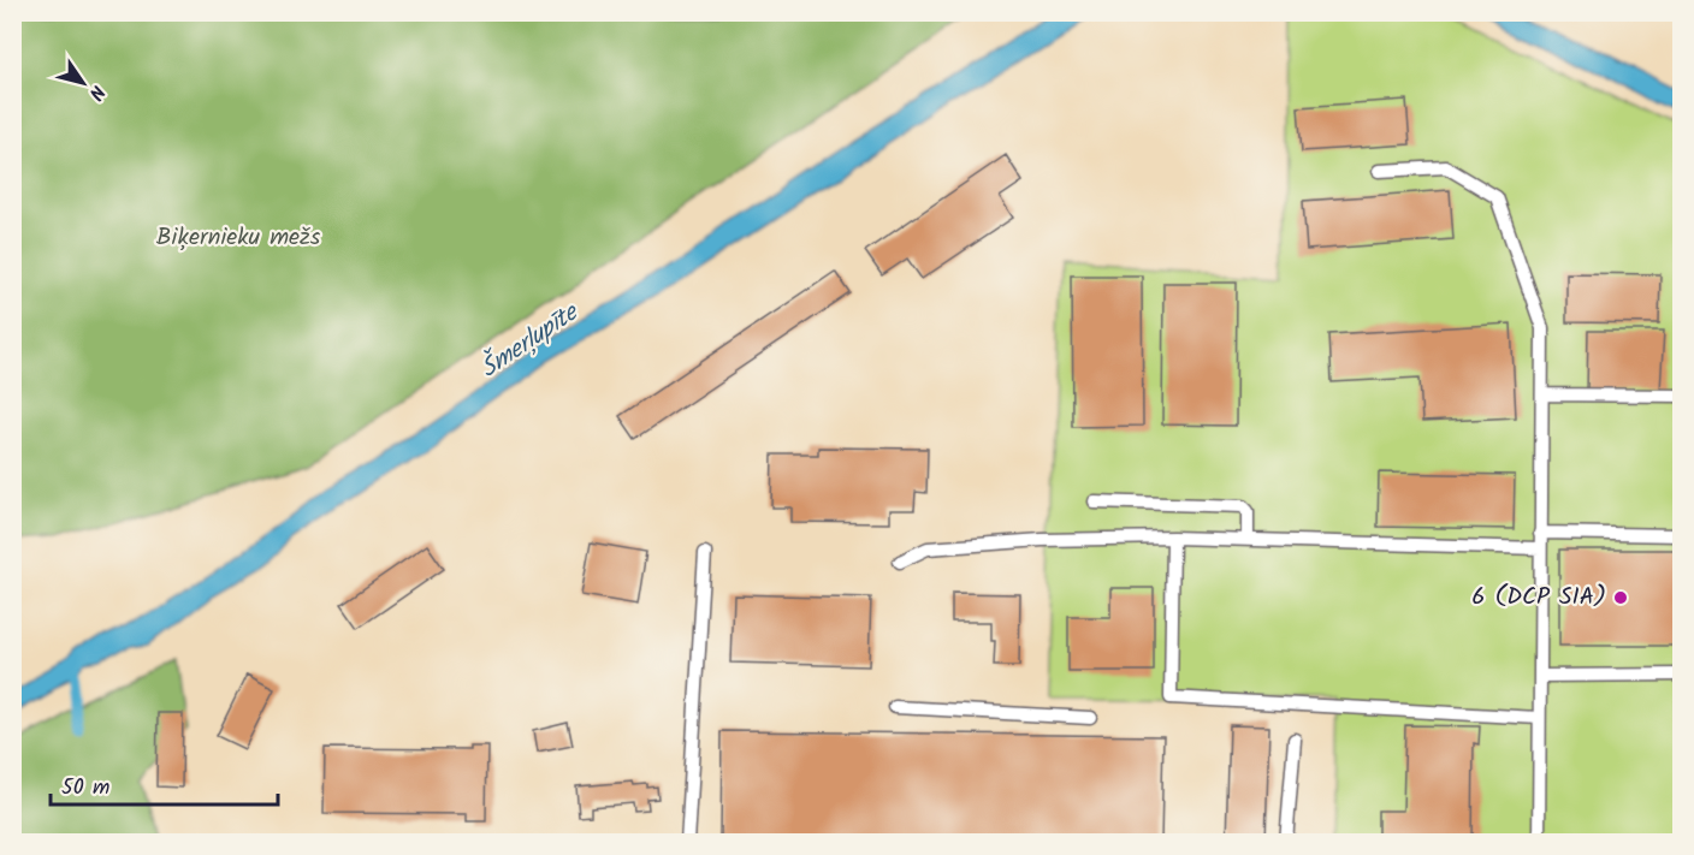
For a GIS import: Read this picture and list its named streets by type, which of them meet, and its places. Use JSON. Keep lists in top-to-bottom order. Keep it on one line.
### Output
{"water":["Šmerļupīte"],"parks":["Biķernieku mežs"],"places":["6 (DCP SIA)"],"scale_bar":"50 m","north":"bottom right"}
